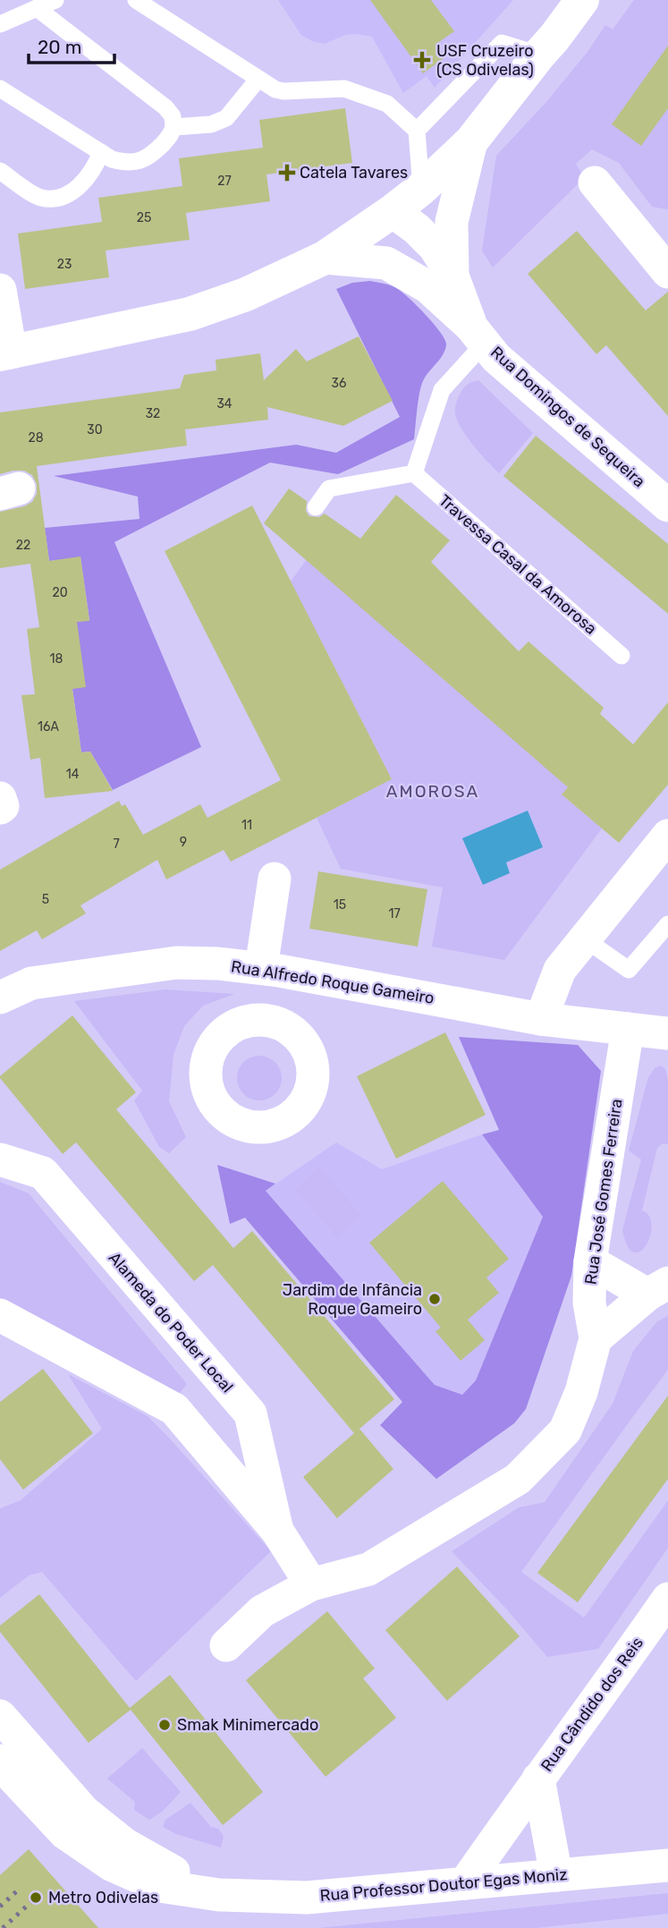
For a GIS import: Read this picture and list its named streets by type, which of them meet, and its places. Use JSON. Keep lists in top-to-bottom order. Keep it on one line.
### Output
{"streets":{"street":["Rua Domingos de Sequeira","Rua Alfredo Roque Gameiro","Rua José Gomes Ferreira","Alameda do Poder Local","Rua Cândido dos Reis","Rua Professor Doutor Egas Moniz"],"lane":["Travessa Casal da Amorosa"]},"crossings":[["Rua Alfredo Roque Gameiro","Rua José Gomes Ferreira"],["Rua José Gomes Ferreira","Alameda do Poder Local"],["Rua Cândido dos Reis","Rua Professor Doutor Egas Moniz"]],"districts":["AMOROSA"],"places":{"health":["USF Cruzeiro (CS Odivelas)","Catela Tavares"],"other":["Jardim de Infância Roque Gameiro","Smak Minimercado","Metro Odivelas"]},"house_numbers":["27","25","23","36","34","32","30","28","22","20","18","16A","14","11","9","7","5","15","17"],"scale_bar":"20 m"}
